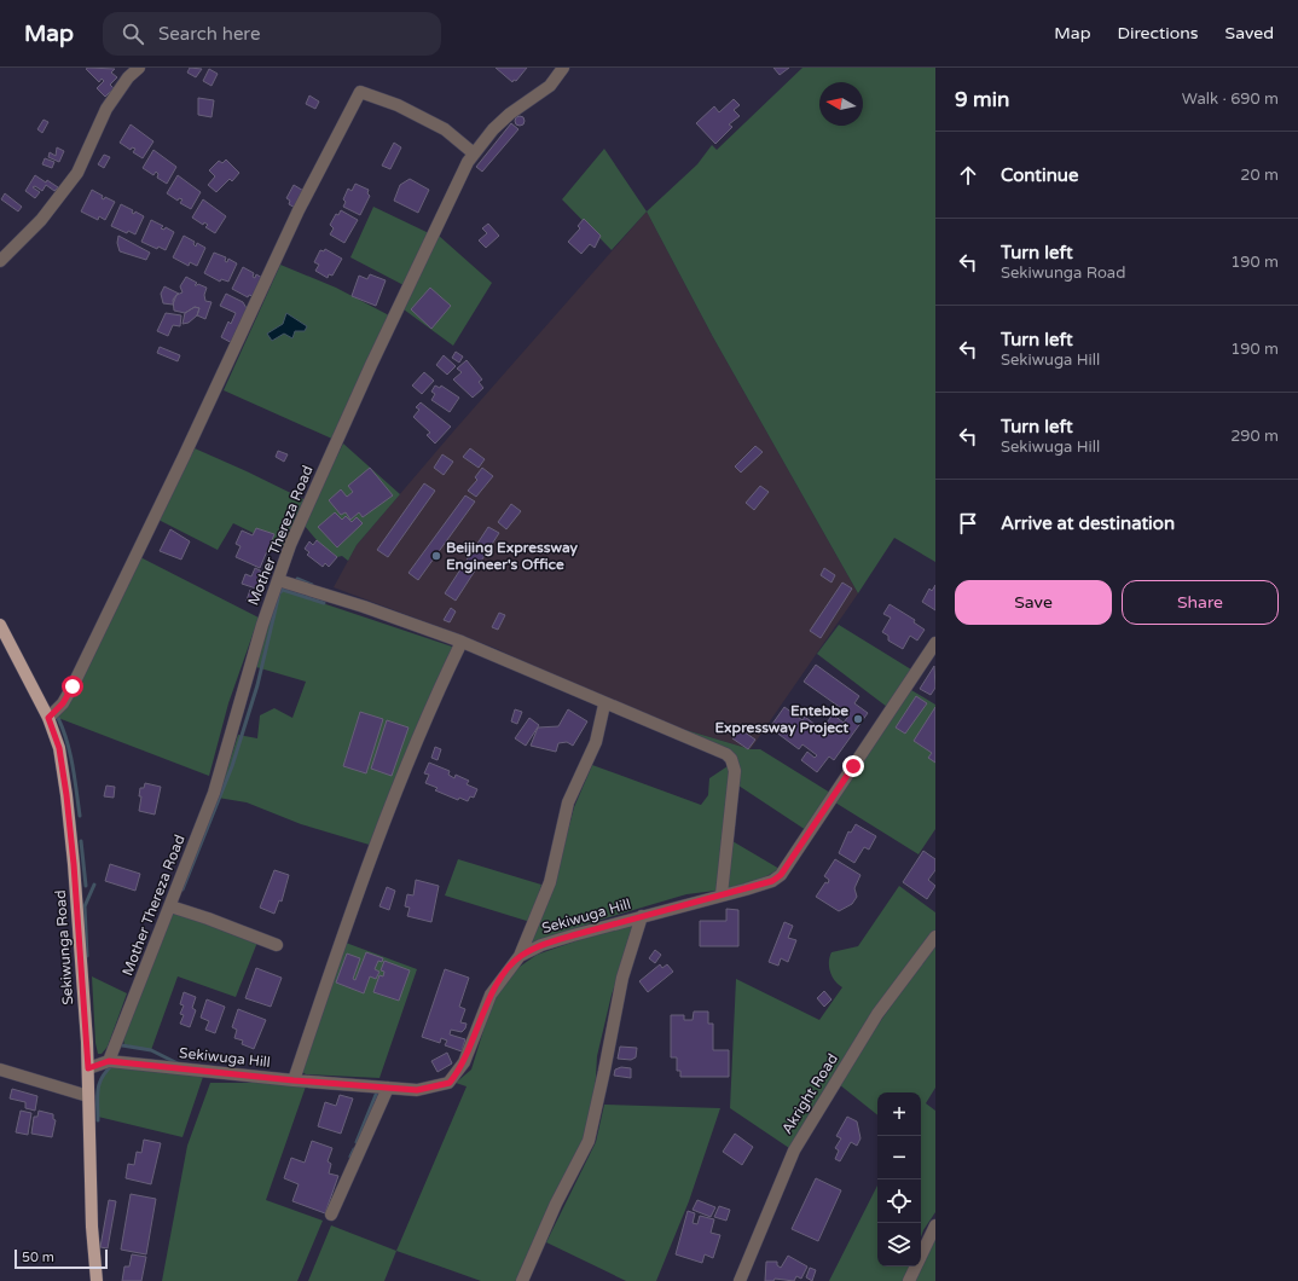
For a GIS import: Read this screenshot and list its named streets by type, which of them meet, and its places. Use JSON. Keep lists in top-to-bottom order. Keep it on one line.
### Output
{"streets":{"main road":["Sekiwunga Road"],"street":["Mother Thereza Road","Sekiwuga Hill","Akright Road"]},"crossings":[["Mother Thereza Road","Sekiwuga Hill"]],"places":["Beijing Expressway Engineer's Office","Entebbe Expressway Project"],"scale_bar":"50 m","north":"left","page":{"header":"Map","search":"Search here","nav":["Map","Directions","Saved"],"heading":["9 min","Walk · 690 m"],"list":[["Continue","20 m"],["Turn left","Sekiwunga Road","190 m"],["Turn left","Sekiwuga Hill","190 m"],["Turn left","Sekiwuga Hill","290 m"],"Arrive at destination"],"buttons":["Save","Share"],"map_buttons":["+","−"],"scale":"50 m"}}
